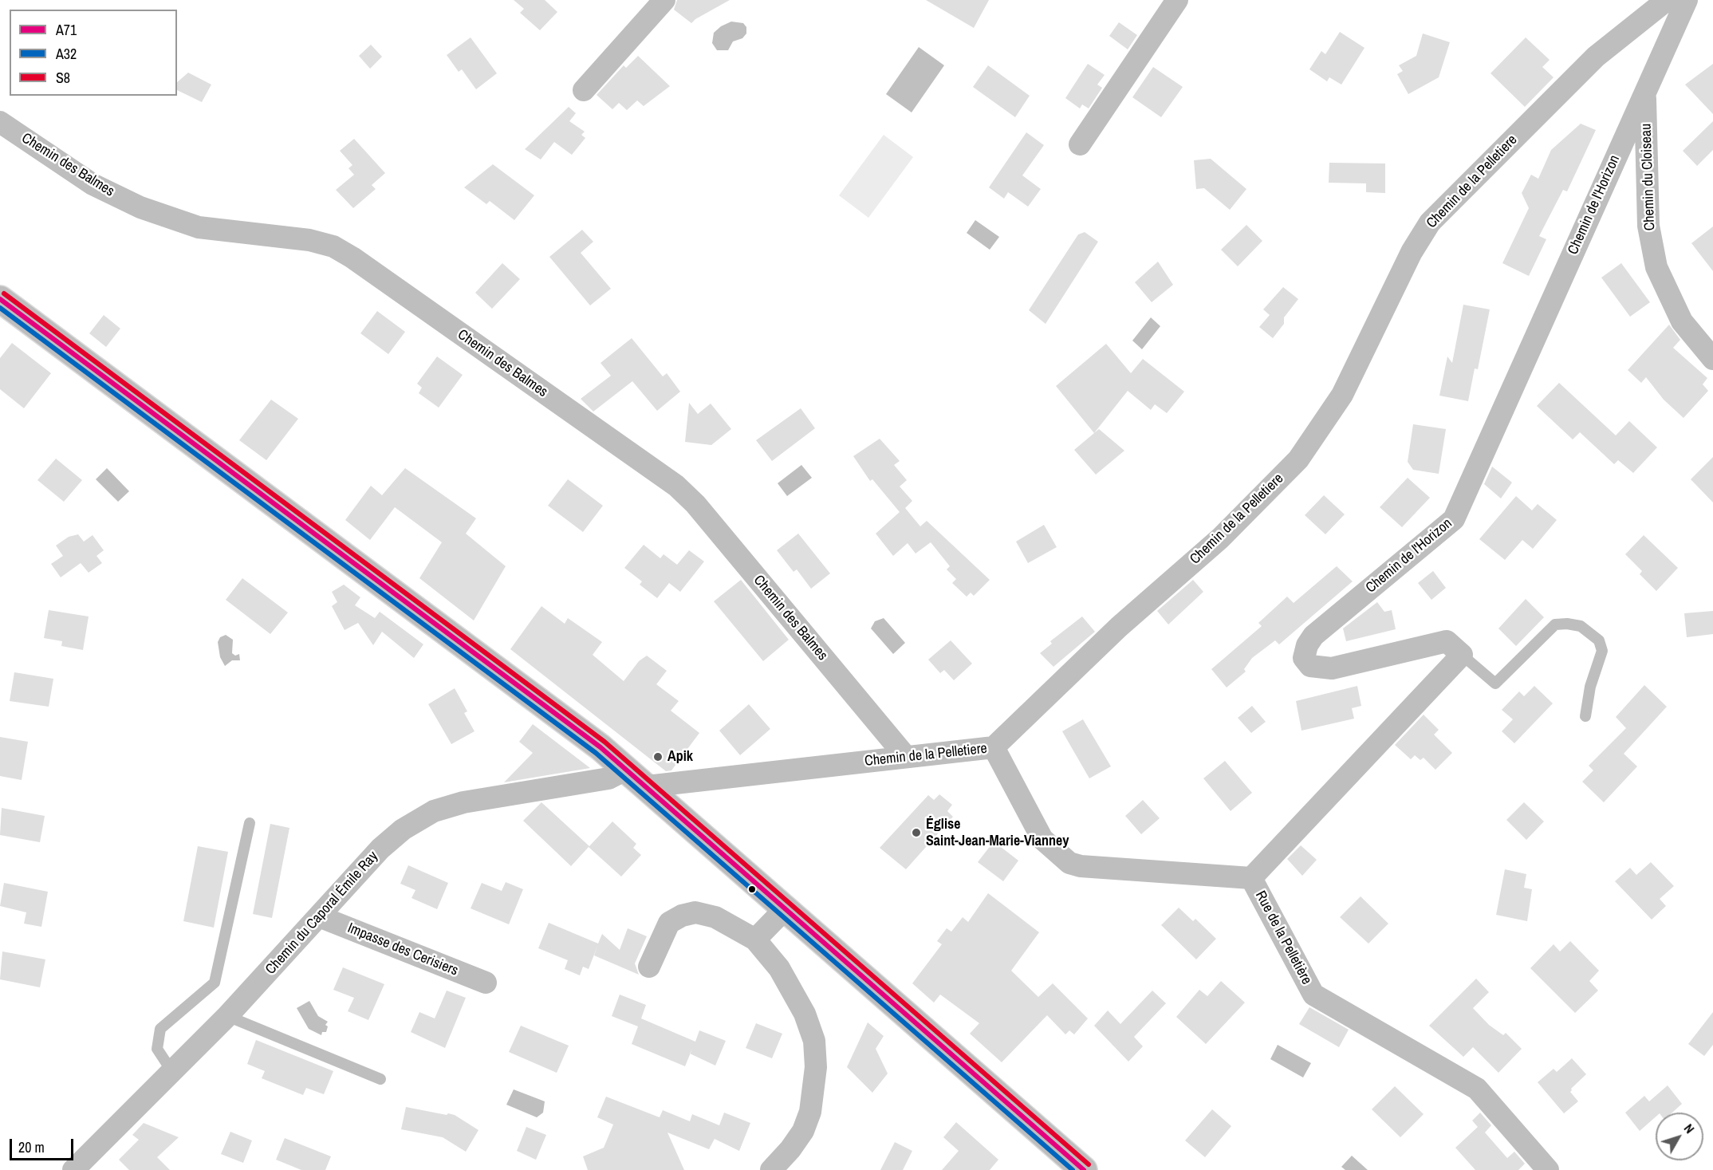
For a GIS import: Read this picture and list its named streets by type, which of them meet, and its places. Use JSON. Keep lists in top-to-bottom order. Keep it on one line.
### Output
{"streets":{"street":["Chemin des Balmes","Chemin du Cloiseau","Chemin de la Pelletiere","Chemin de l'Horizon","Chemin du Caporal Émile Ray","Rue de la Pelletière","Impasse des Cerisiers"]},"crossings":[["Chemin des Balmes","Chemin de la Pelletiere"],["Chemin du Cloiseau","Chemin de l'Horizon"],["Chemin de la Pelletiere","Rue de la Pelletière"],["Chemin du Caporal Émile Ray","Impasse des Cerisiers"]],"places":["Apik","Église Saint-Jean-Marie-Vianney"],"lines":["transit line S8","transit line A71","transit line A32"],"legend":["A71","A32","S8"],"scale_bar":"20 m","north":"top right"}
